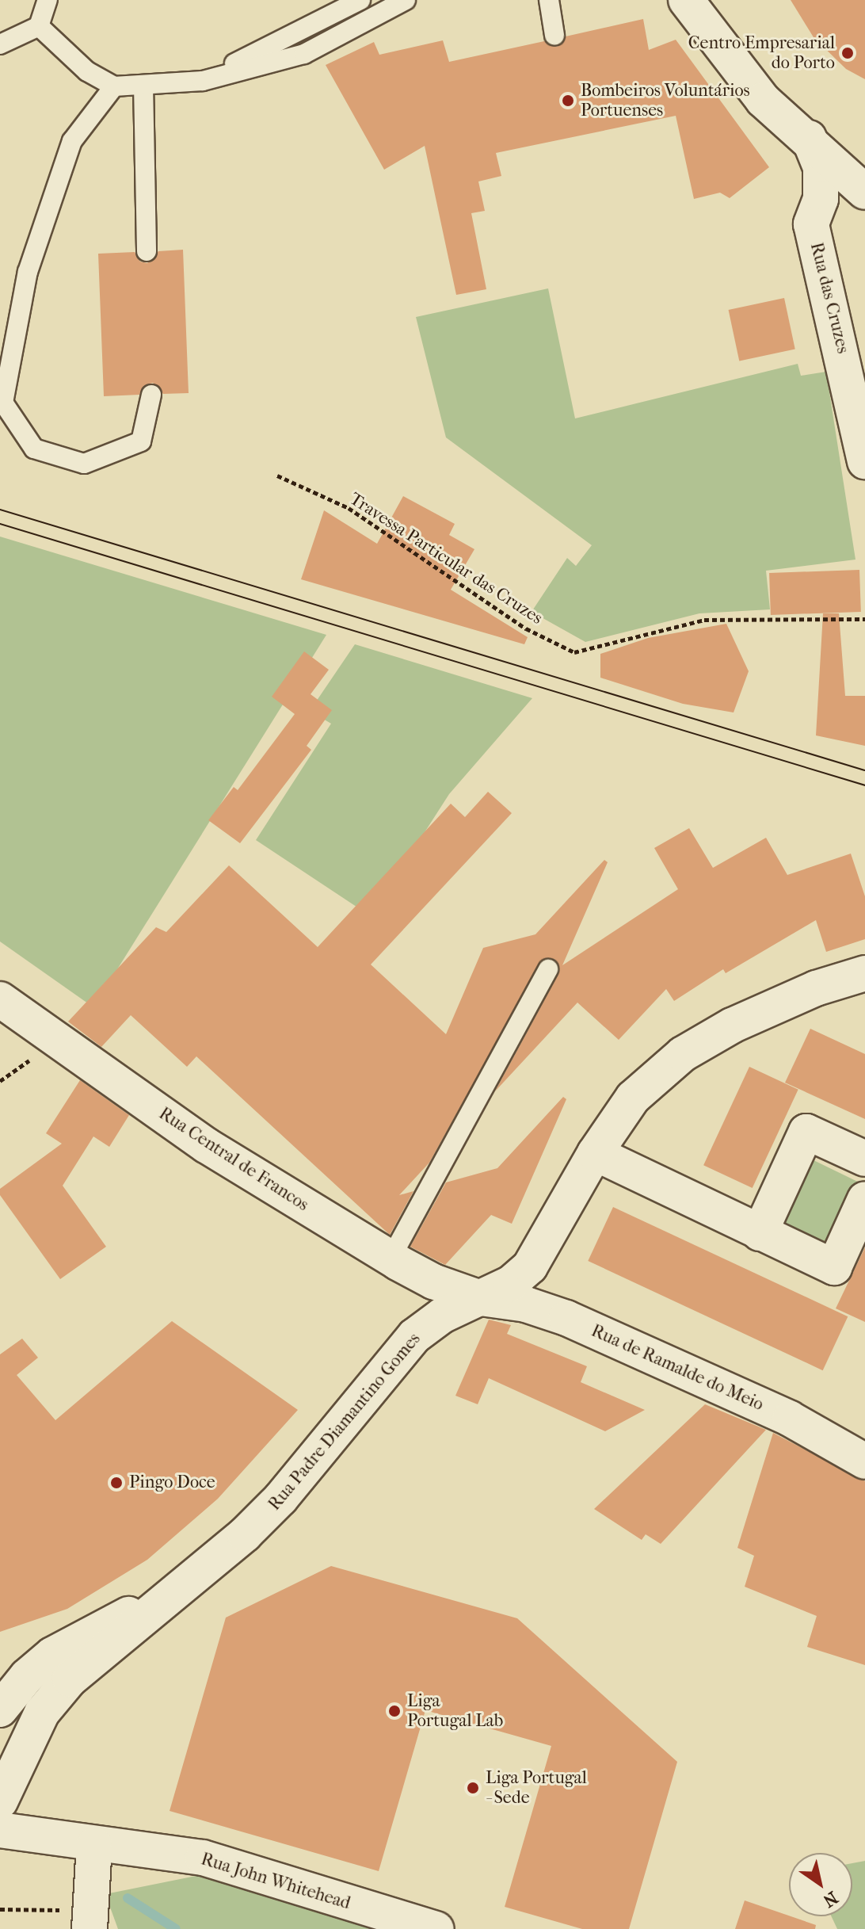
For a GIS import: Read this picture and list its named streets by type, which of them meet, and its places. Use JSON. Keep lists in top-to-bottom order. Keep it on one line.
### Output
{"streets":{"street":["Rua das Cruzes","Rua Central de Francos","Rua de Ramalde do Meio","Rua Padre Diamantino Gomes","Rua John Whitehead"],"path":["Travessa Particular das Cruzes"]},"crossings":[["Rua Central de Francos","Rua de Ramalde do Meio"],["Rua Central de Francos","Rua Padre Diamantino Gomes"],["Rua de Ramalde do Meio","Rua Padre Diamantino Gomes"]],"places":["Centro Empresarial do Porto","Bombeiros Voluntários Portuenses","Pingo Doce","Liga Portugal Lab","Liga Portugal - Sede"],"north":"bottom right"}
